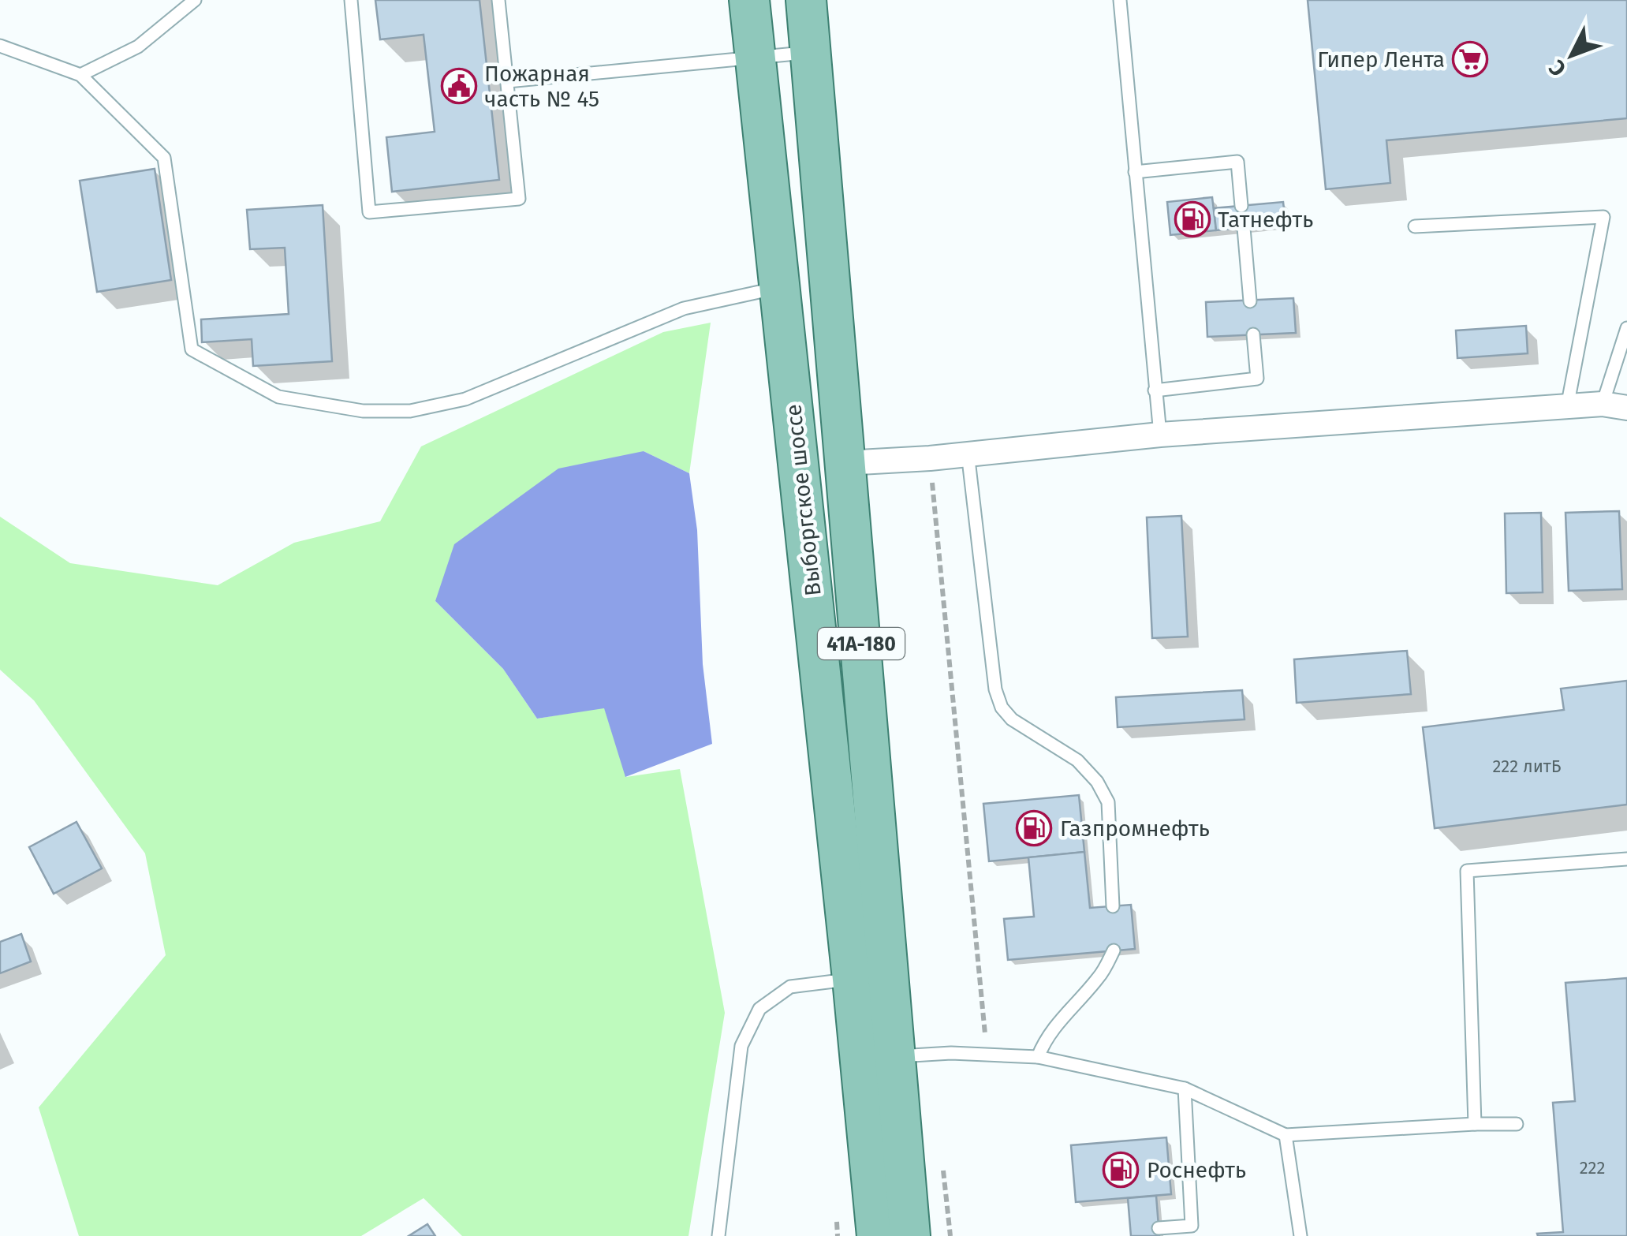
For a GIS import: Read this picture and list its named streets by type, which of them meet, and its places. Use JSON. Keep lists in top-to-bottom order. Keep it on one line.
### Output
{"streets":{"main road":["Выборгское шоссе","41А-180"]},"places":{"supermarket":["Гипер Лента"],"public building":["Пожарная часть № 45"],"fuel station":["Татнефть","Газпромнефть","Роснефть"]},"house_numbers":["222 литБ","222"],"north":"bottom left"}
